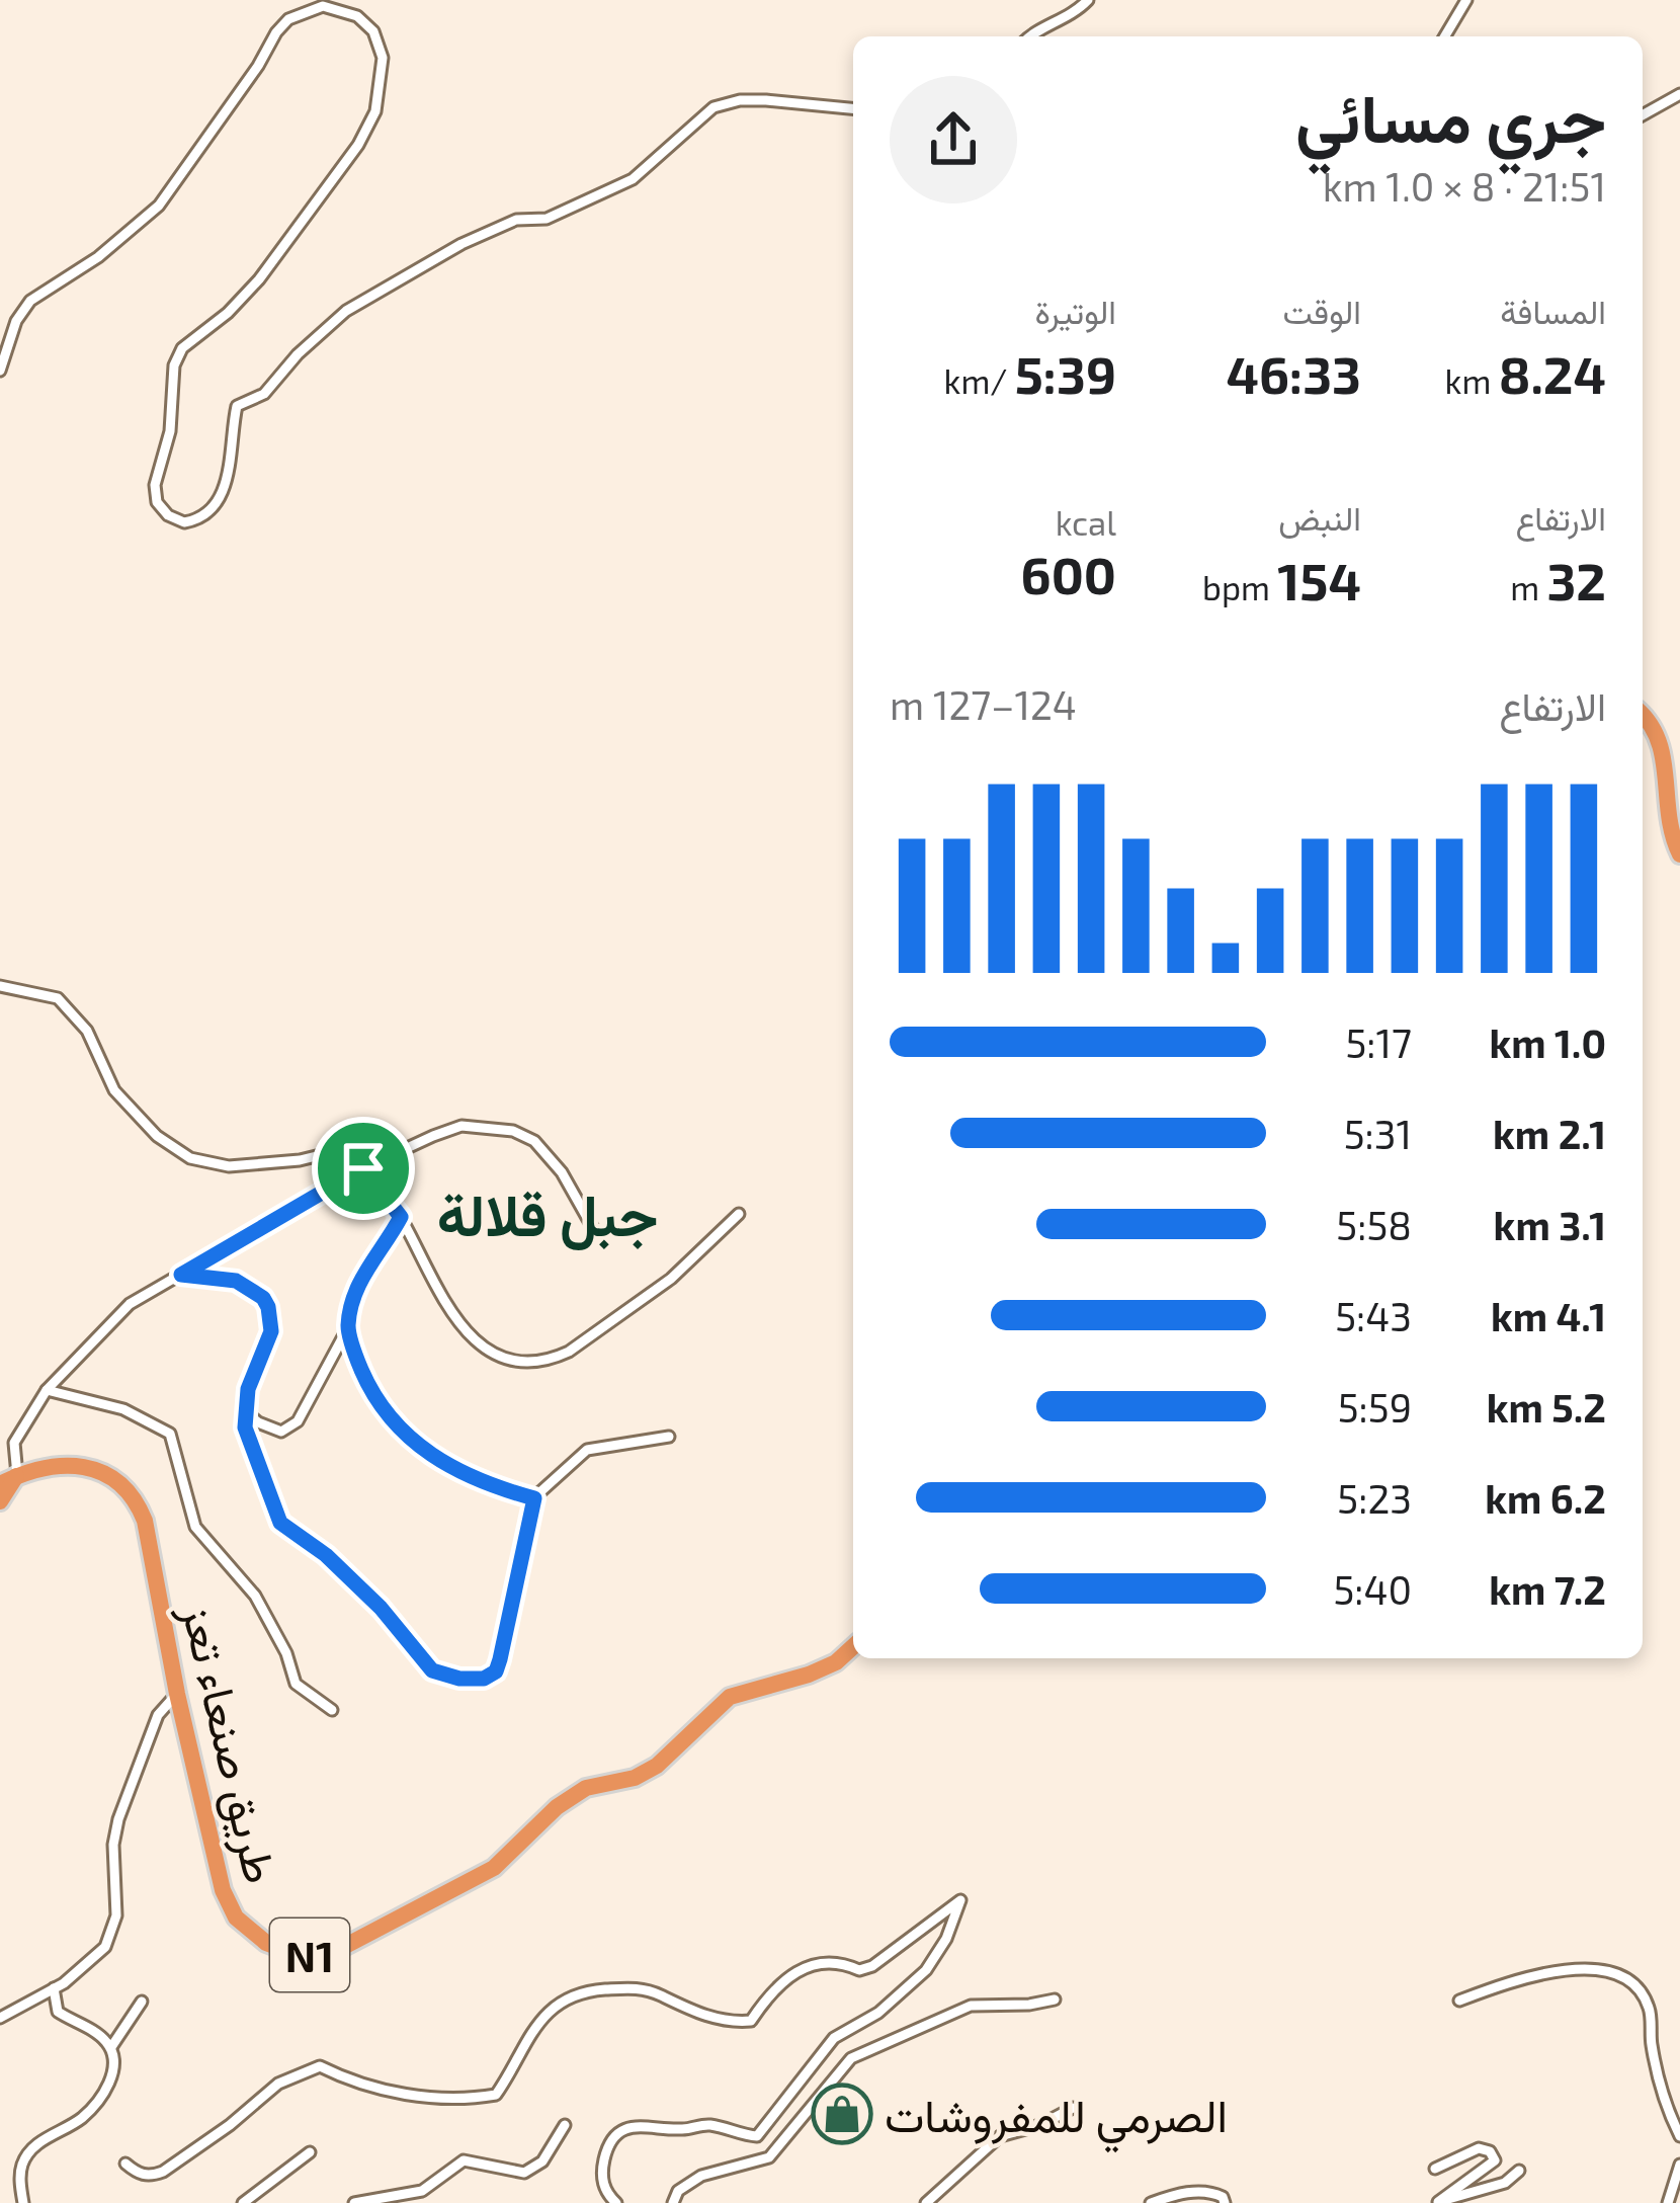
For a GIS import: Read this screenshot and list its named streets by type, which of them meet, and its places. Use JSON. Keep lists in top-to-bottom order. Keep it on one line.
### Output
{"streets":{"highway":["طريق صنعاء تعز","N1"]},"districts":["جبل قلالة"],"places":{"shop":["الصرمي للمفروشات"]},"page":{"heading":["جري مسائي","21:51 · 8 × 1.0 km"],"stats":[["المسافة","8.24 km"],["الوقت","46:33"],["الوتيرة","5:39 /km"],["الارتفاع","32 m"],["النبض","154 bpm"],["kcal","600"]],"chart":["الارتفاع","124–127 m"],"list":[{"name":"1.0 km","note":"5:17"},{"name":"2.1 km","note":"5:31"},{"name":"3.1 km","note":"5:58"},{"name":"4.1 km","note":"5:43"},{"name":"5.2 km","note":"5:59"},{"name":"6.2 km","note":"5:23"},{"name":"7.2 km","note":"5:40"}]}}
